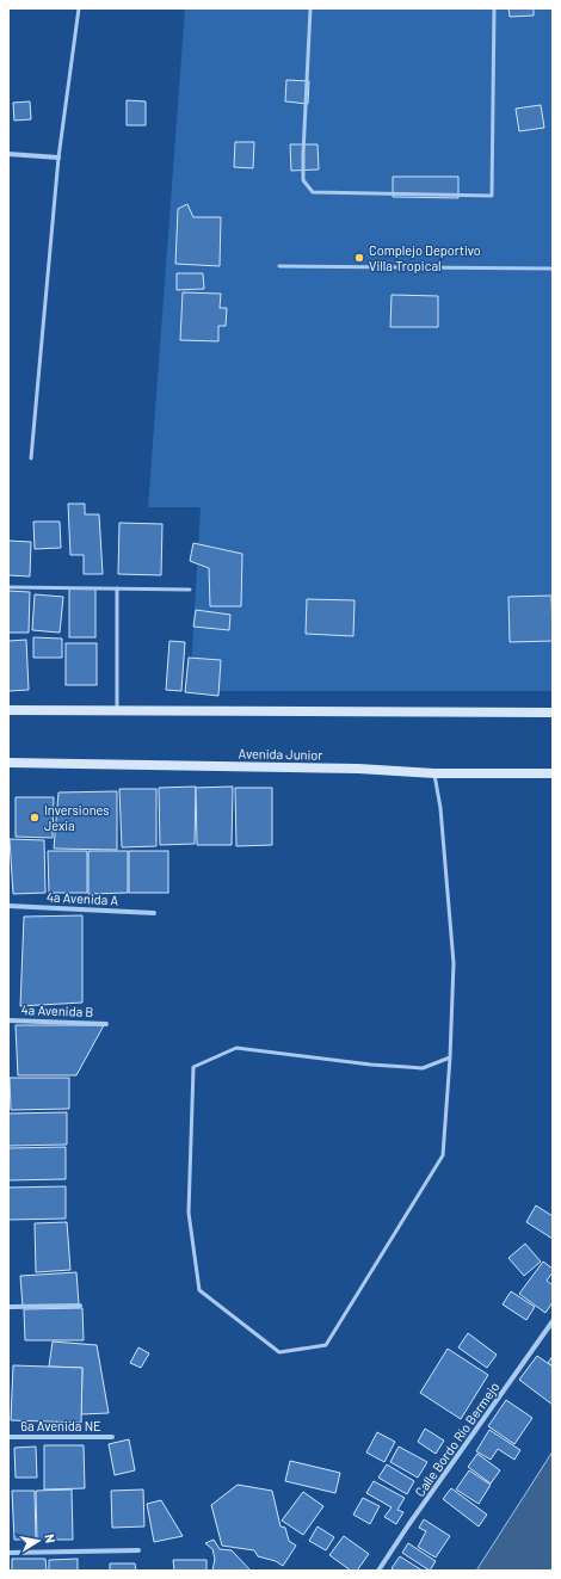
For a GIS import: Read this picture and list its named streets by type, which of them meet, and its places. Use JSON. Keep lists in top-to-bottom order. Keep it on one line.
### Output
{"streets":{"main road":["Avenida Junior"],"street":["4a Avenida A","4a Avenida B","6a Avenida NE","Calle Bordo Río Bermejo"]},"places":["Complejo Deportivo Villa Tropical","Inversiones Jexia"],"north":"right"}
